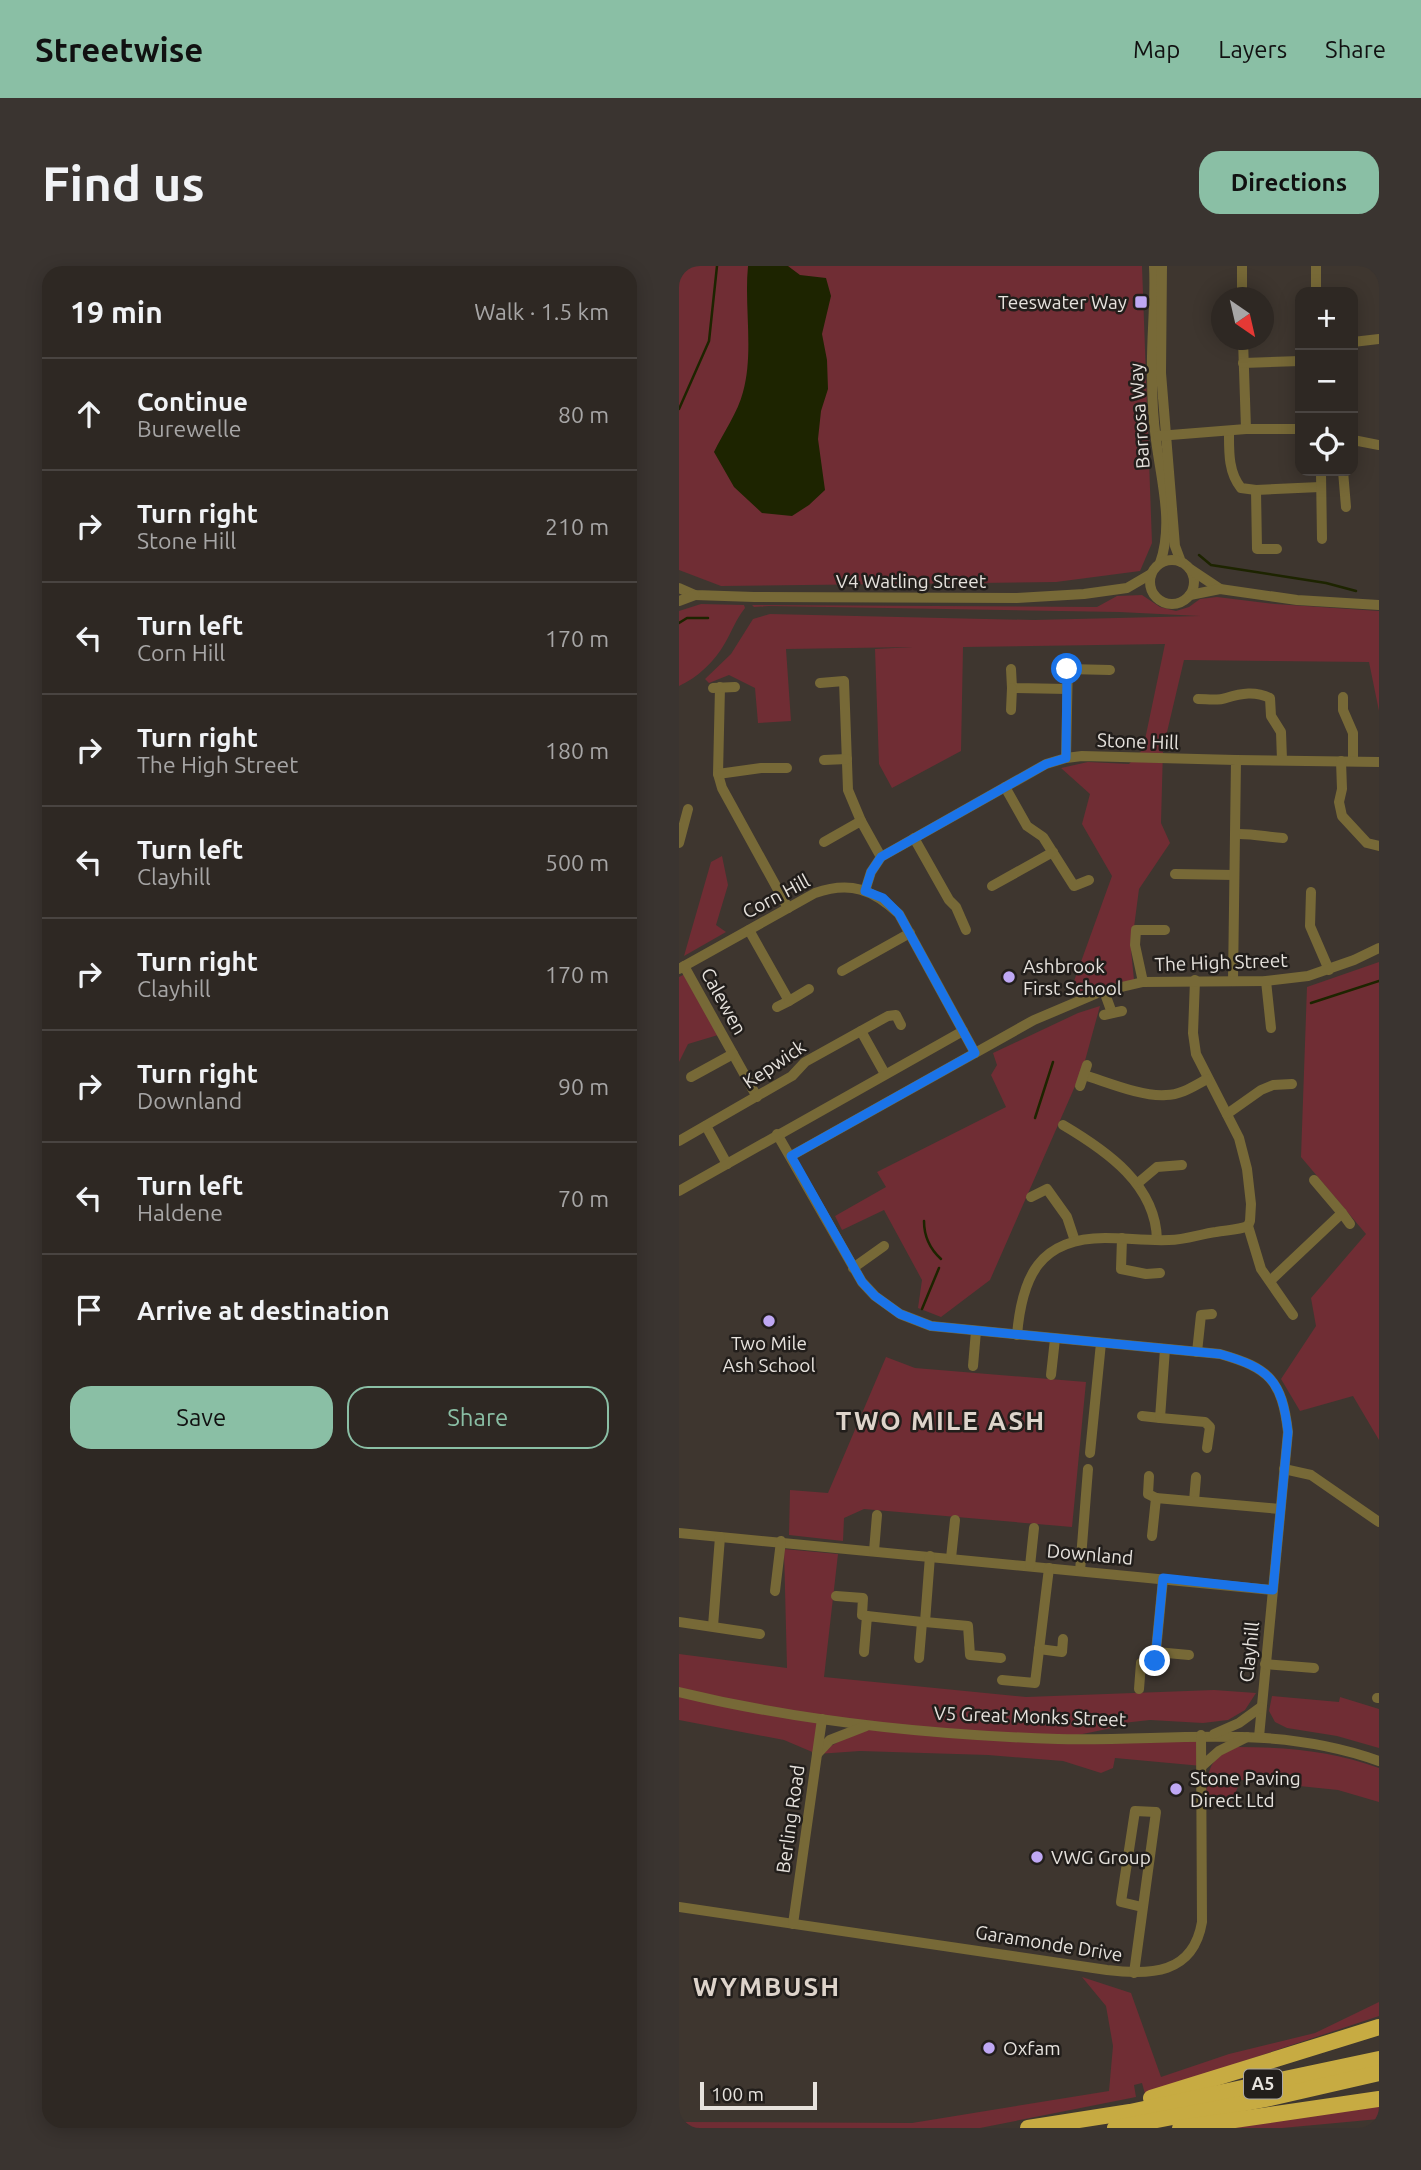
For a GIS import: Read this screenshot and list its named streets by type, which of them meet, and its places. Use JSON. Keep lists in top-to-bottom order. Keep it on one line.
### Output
{"streets":{"highway":["A5"],"street":["Barrosa Way","V4 Watling Street","Stone Hill","Corn Hill","The High Street","Calewen","Kepwick","Downland","Clayhill","V5 Great Monks Street","Berling Road","Garamonde Drive"]},"crossings":[["Barrosa Way","V4 Watling Street"],["Corn Hill","The High Street"],["Corn Hill","Calewen"],["The High Street","Clayhill"],["Calewen","Kepwick"],["Downland","Clayhill"],["Clayhill","V5 Great Monks Street"],["V5 Great Monks Street","Berling Road"],["V5 Great Monks Street","Garamonde Drive"],["Berling Road","Garamonde Drive"]],"districts":["TWO MILE ASH","WYMBUSH"],"places":{"transit":["Teeswater Way"],"other":["Ashbrook First School","Two Mile Ash School","Stone Paving Direct Ltd","VWG Group","Oxfam"]},"scale_bar":"100 m","north":"bottom right","page":{"header":"Streetwise","nav":["Map","Layers","Share"],"buttons":["Directions",["Save","Share"]],"title":"Find us","heading":["19 min","Walk · 1.5 km"],"map_buttons":["+","−"],"list":[["Continue","Burewelle","80 m"],["Turn right","Stone Hill","210 m"],["Turn left","Corn Hill","170 m"],["Turn right","The High Street","180 m"],["Turn left","Clayhill","500 m"],["Turn right","Clayhill","170 m"],["Turn right","Downland","90 m"],["Turn left","Haldene","70 m"],"Arrive at destination"],"scale":"100 m"}}
